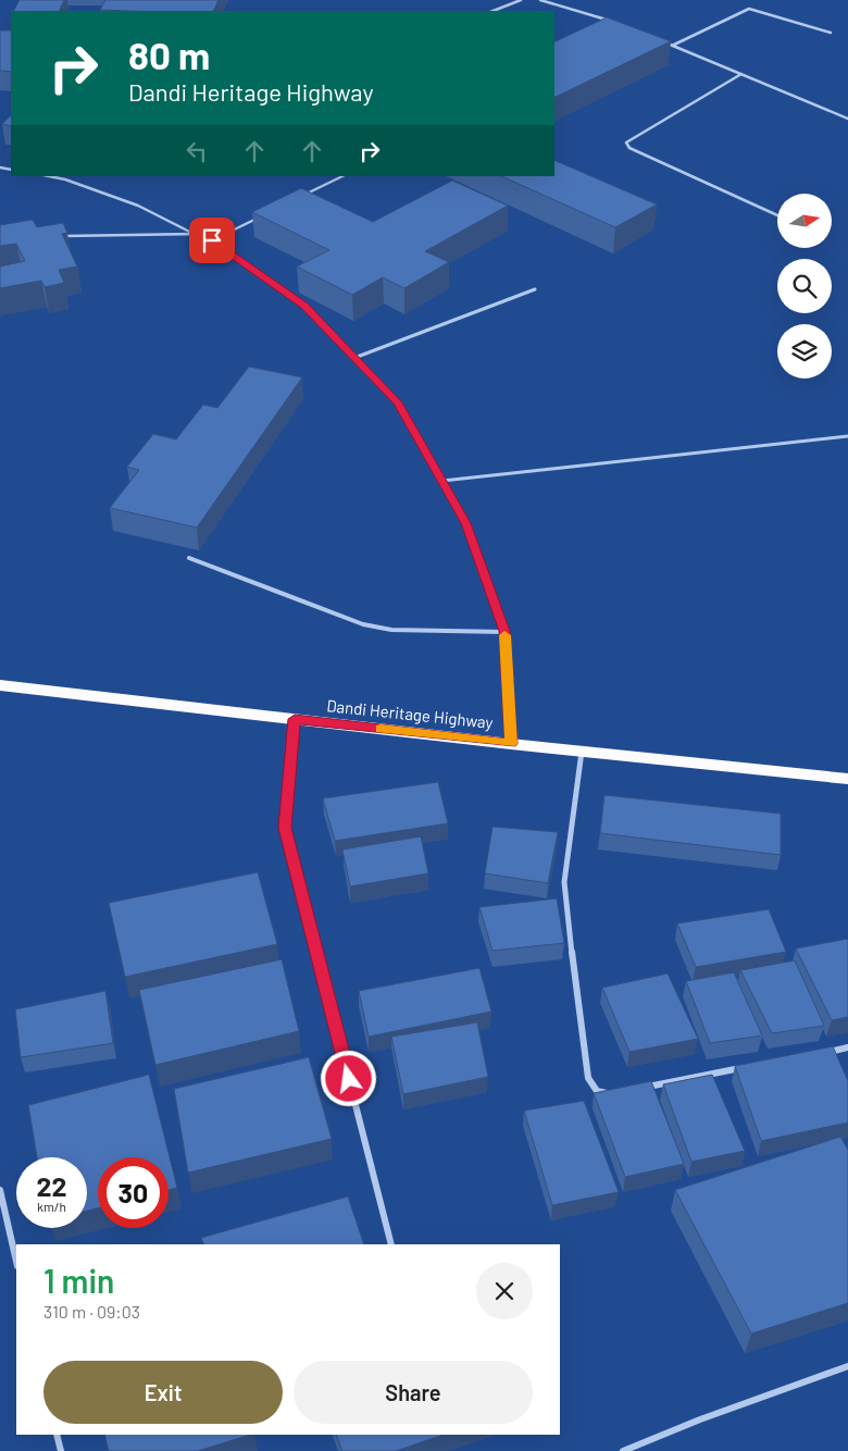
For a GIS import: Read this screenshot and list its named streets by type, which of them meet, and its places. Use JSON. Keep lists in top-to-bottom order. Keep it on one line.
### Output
{"streets":{"highway":["Dandi Heritage Highway"]},"north":"right","page":{"turn":["80 m","Dandi Heritage Highway"],"speed":"22 km/h","limit":"30","heading":["1 min","310 m · 09:03"],"buttons":["Exit","Share"]}}
